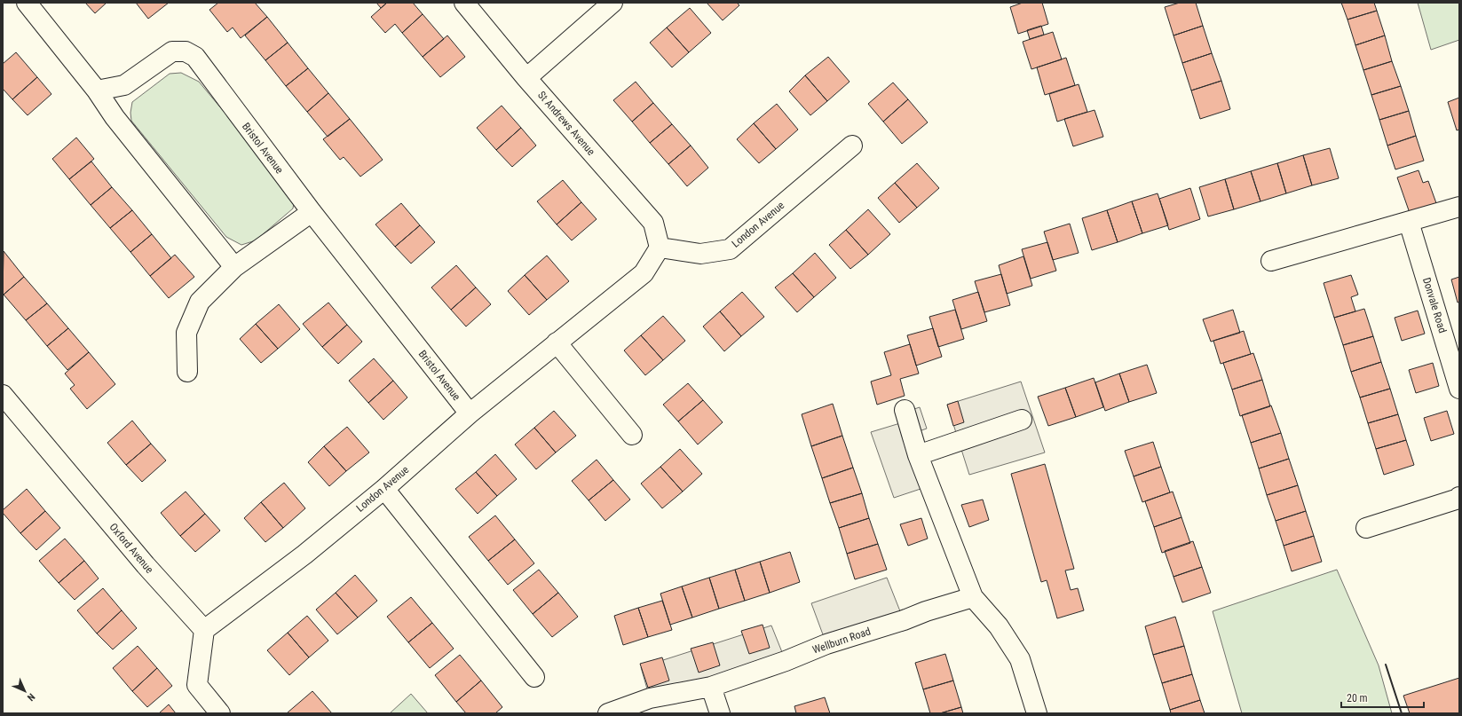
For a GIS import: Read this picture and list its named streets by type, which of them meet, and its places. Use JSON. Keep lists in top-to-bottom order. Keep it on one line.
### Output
{"streets":{"street":["St Andrews Avenue","Bristol Avenue","London Avenue","Donvale Road","Oxford Avenue","Wellburn Road"]},"crossings":[["St Andrews Avenue","London Avenue"],["Bristol Avenue","London Avenue"],["London Avenue","Oxford Avenue"]],"scale_bar":"20 m","north":"bottom right"}
